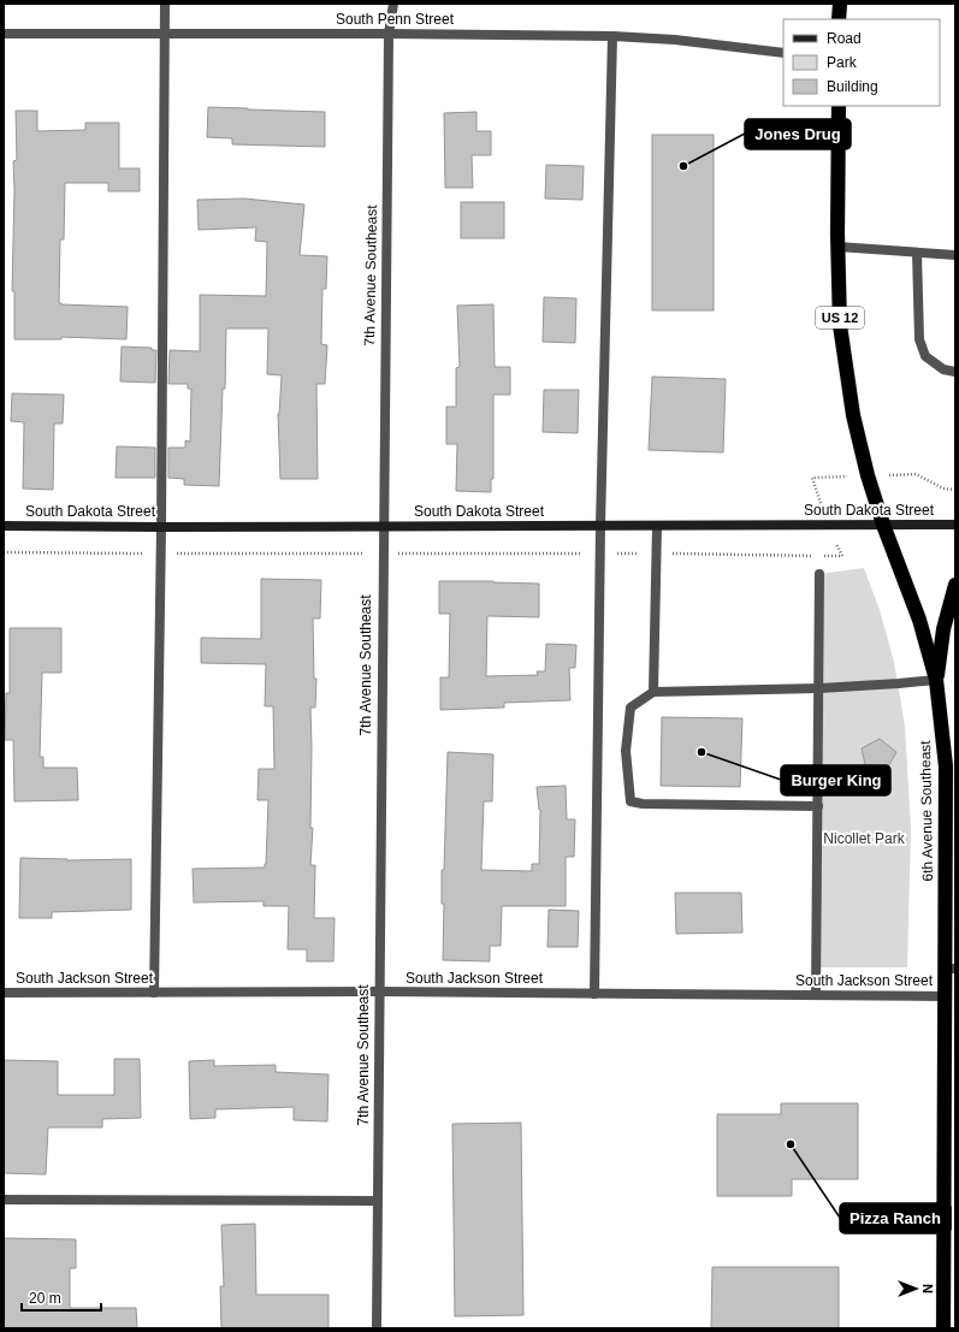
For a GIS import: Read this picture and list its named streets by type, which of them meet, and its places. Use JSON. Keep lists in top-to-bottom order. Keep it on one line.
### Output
{"streets":{"highway":["US 12","6th Avenue Southeast"],"street":["South Penn Street","7th Avenue Southeast","South Dakota Street","South Jackson Street"]},"crossings":[["South Penn Street","7th Avenue Southeast"],["7th Avenue Southeast","South Dakota Street"],["7th Avenue Southeast","South Jackson Street"],["South Dakota Street","6th Avenue Southeast"],["6th Avenue Southeast","South Jackson Street"]],"parks":["Nicollet Park"],"places":["Jones Drug","Burger King","Pizza Ranch"],"legend":["Road","Park","Building"],"scale_bar":"20 m","north":"right"}
